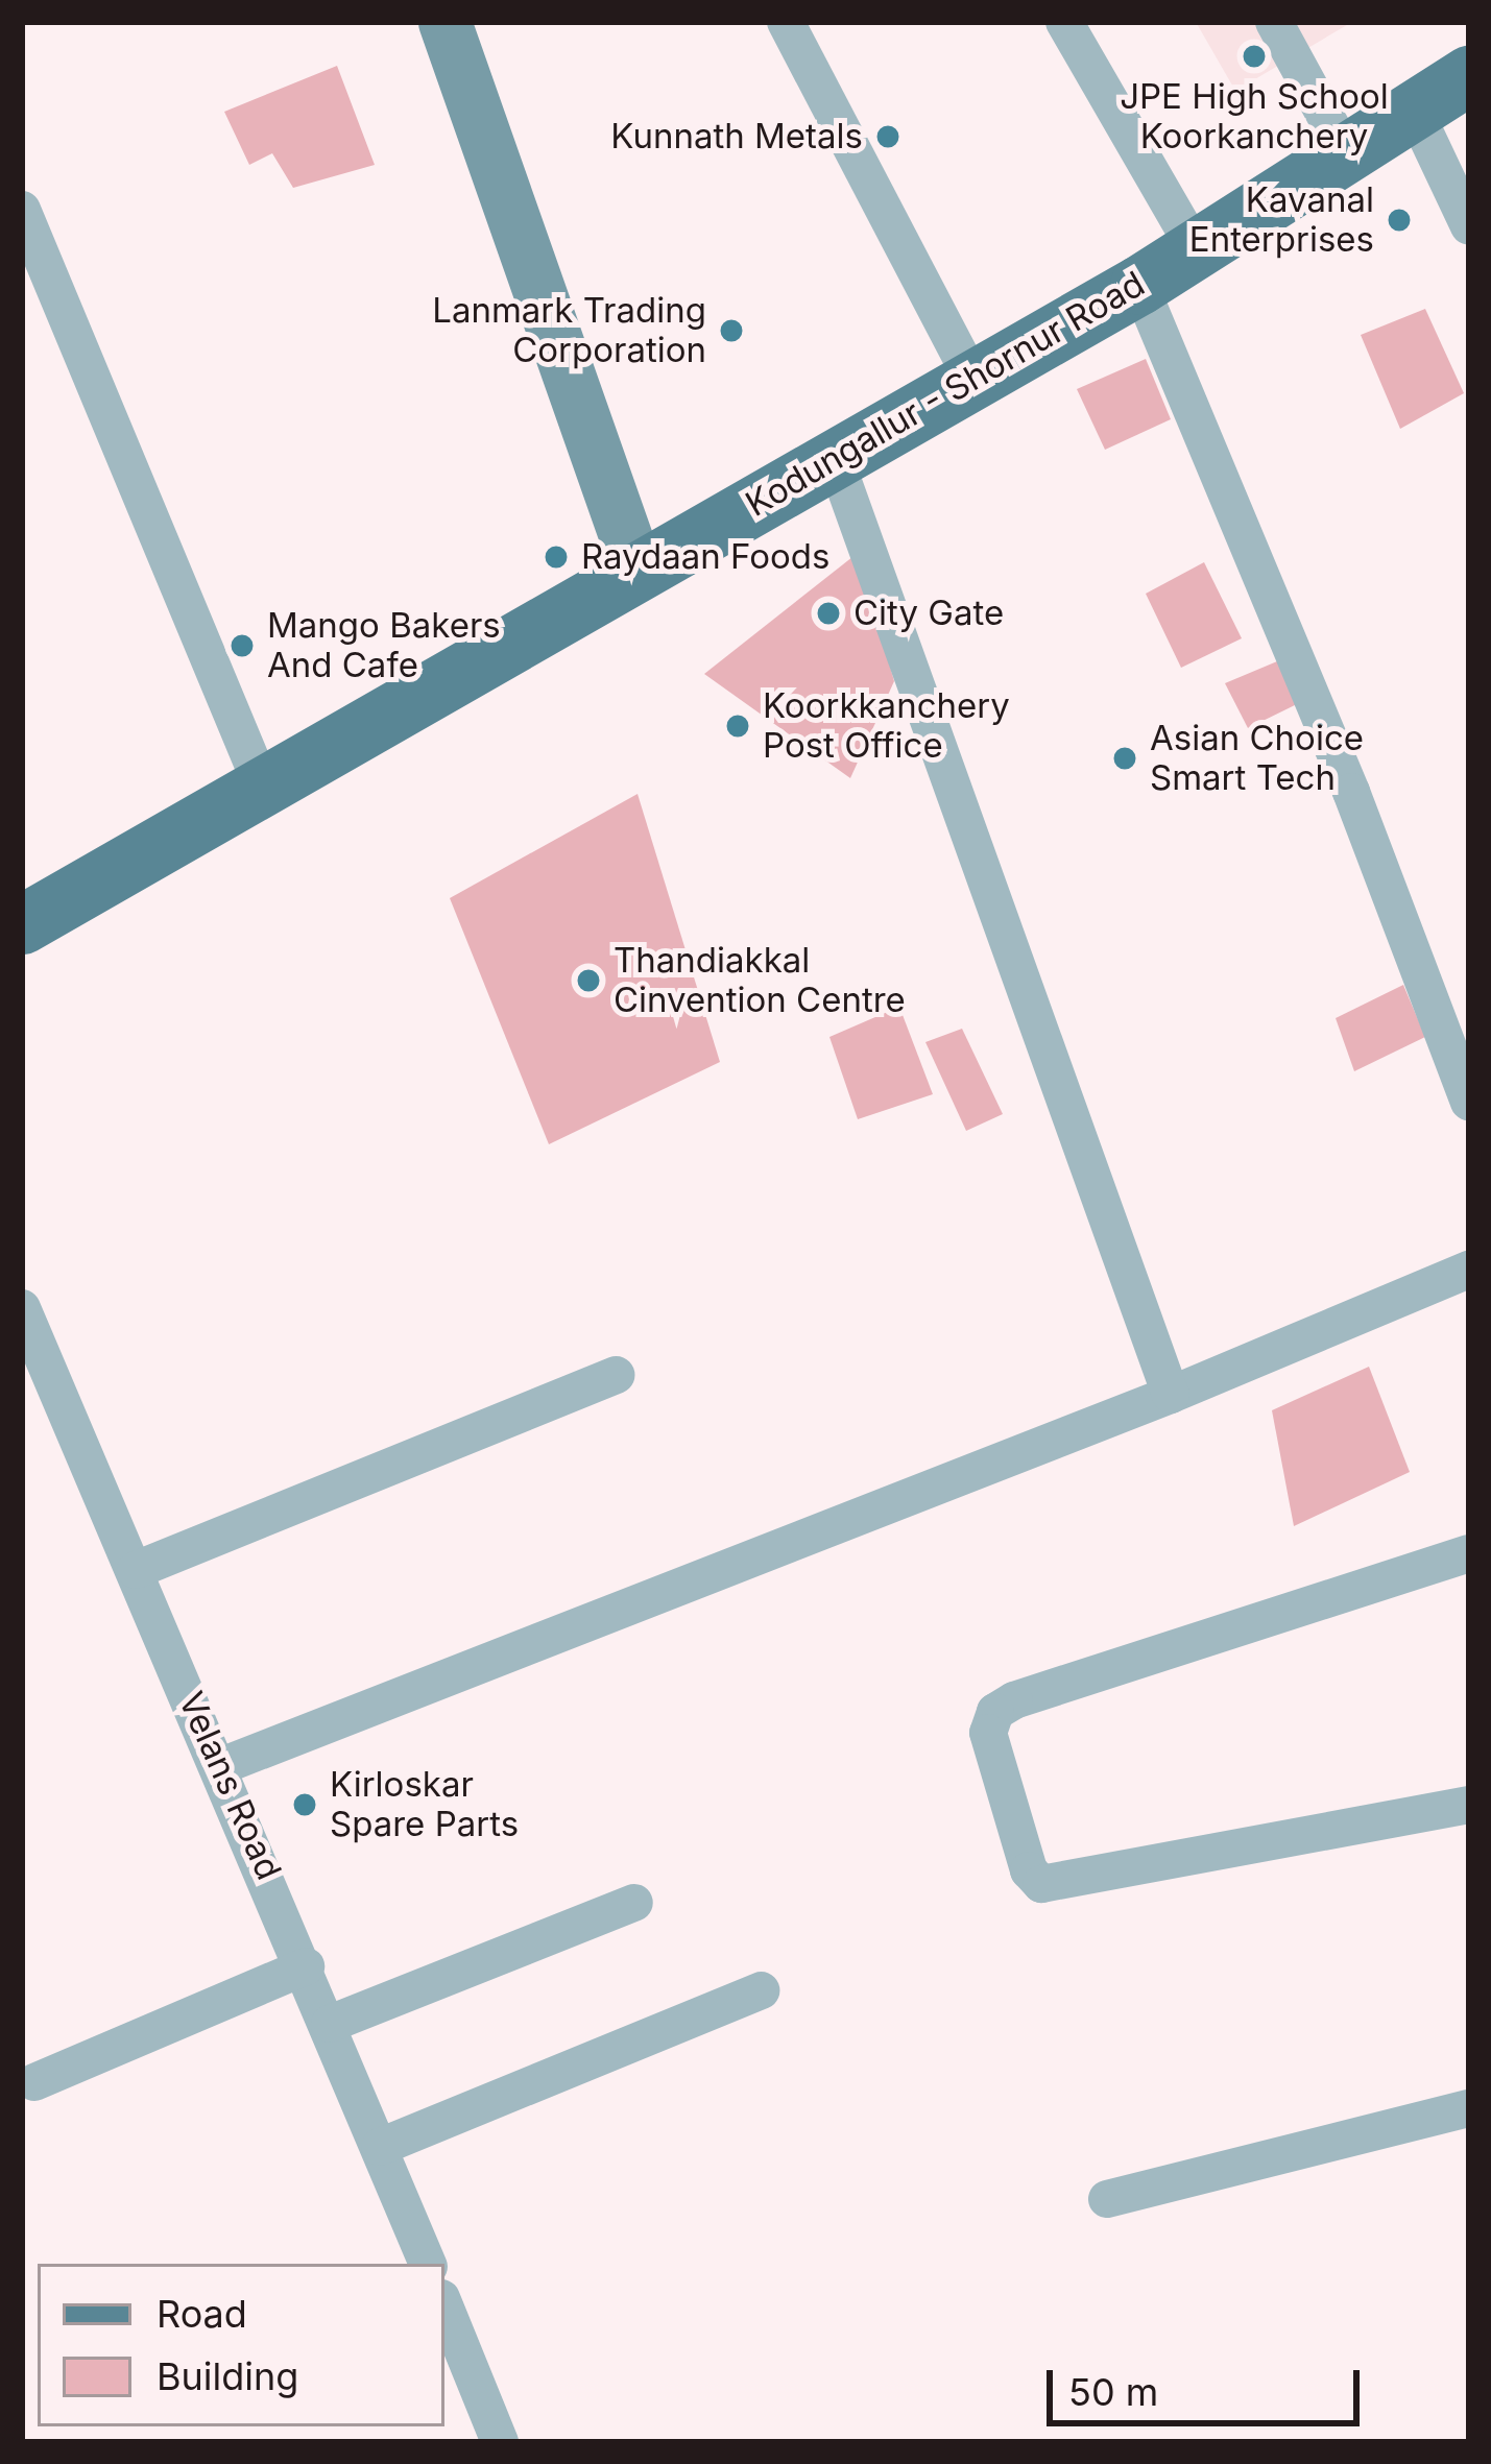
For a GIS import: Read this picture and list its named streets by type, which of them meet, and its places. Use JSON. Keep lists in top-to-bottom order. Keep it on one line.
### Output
{"streets":{"main road":["Kodungallur - Shornur Road"],"street":["Velans Road"]},"places":["JPE High School Koorkanchery","Kunnath Metals","Kavanal Enterprises","Lanmark Trading Corporation","Raydaan Foods","City Gate","Mango Bakers And Cafe","Koorkkanchery Post Office","Asian Choice Smart Tech","Thandiakkal Cinvention Centre","Kirloskar Spare Parts"],"legend":["Road","Building"],"scale_bar":"50 m"}
